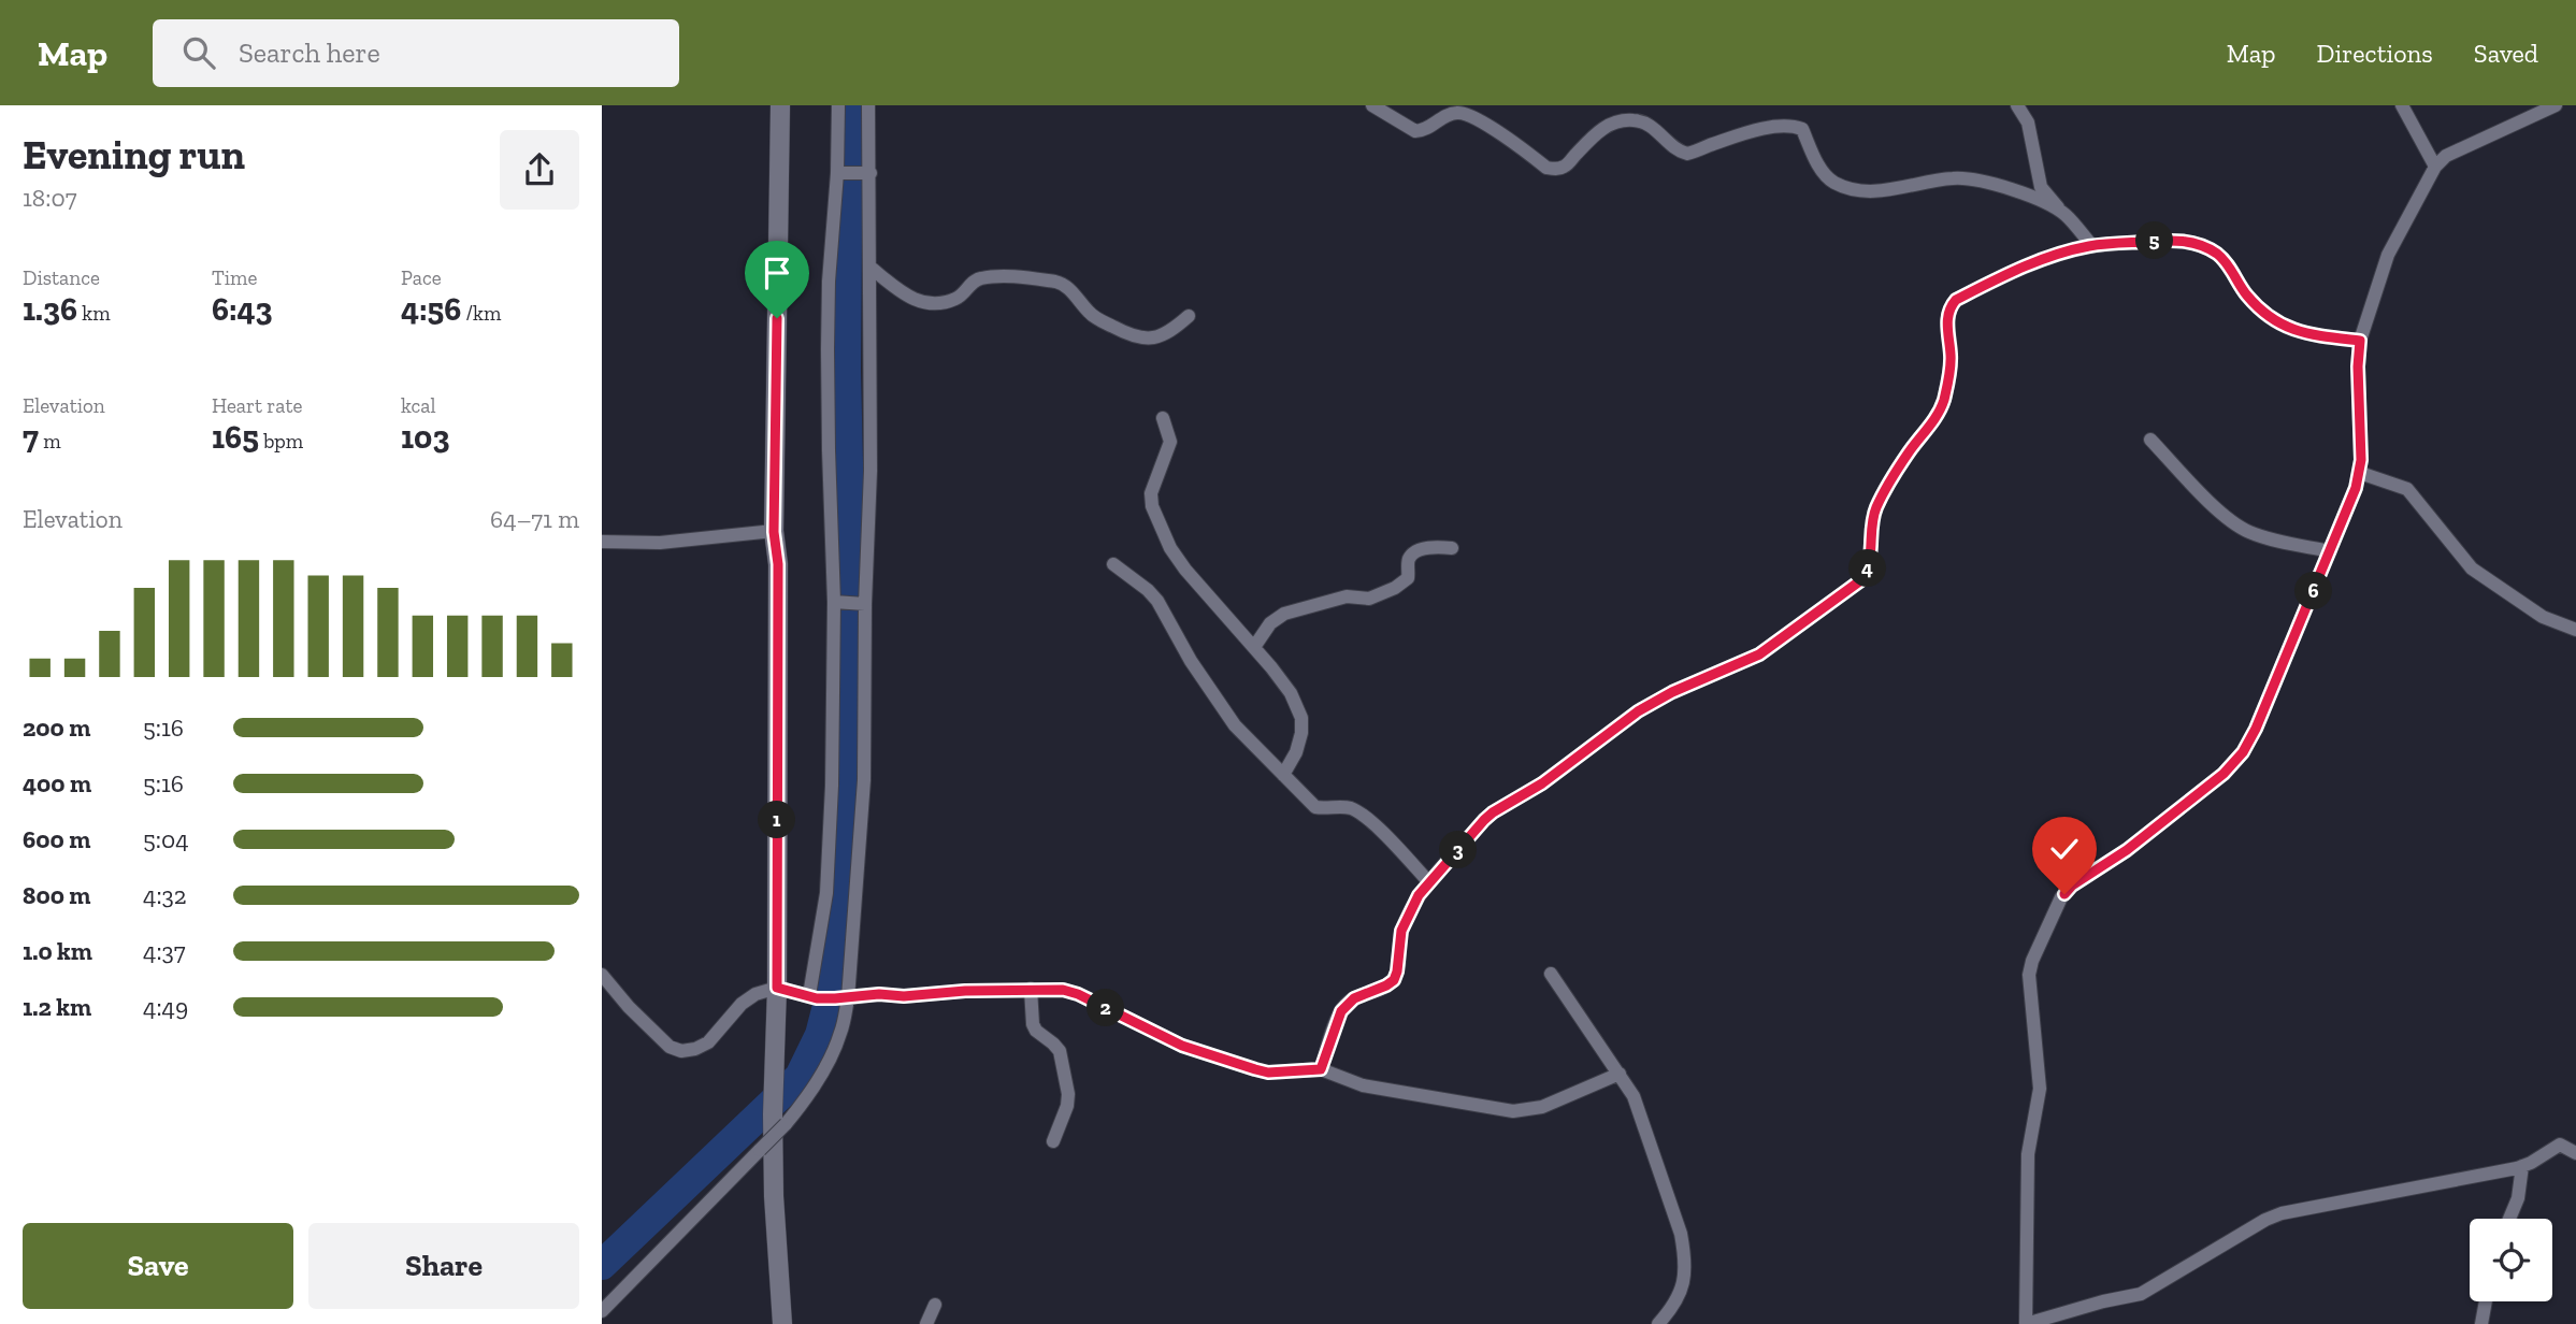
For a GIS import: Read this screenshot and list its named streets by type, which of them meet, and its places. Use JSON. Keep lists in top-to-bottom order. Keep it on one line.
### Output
{"page":{"header":"Map","search":"Search here","nav":["Map","Directions","Saved"],"heading":["Evening run","18:07"],"pins":["5","4","6","1","3","2"],"stats":[["Distance","1.36 km"],["Time","6:43"],["Pace","4:56 /km"],["Elevation","7 m"],["Heart rate","165 bpm"],["kcal","103"]],"chart":["Elevation","64–71 m"],"list":[{"name":"200 m","note":"5:16"},{"name":"400 m","note":"5:16"},{"name":"600 m","note":"5:04"},{"name":"800 m","note":"4:32"},{"name":"1.0 km","note":"4:37"},{"name":"1.2 km","note":"4:49"}],"buttons":["Save","Share"]}}
